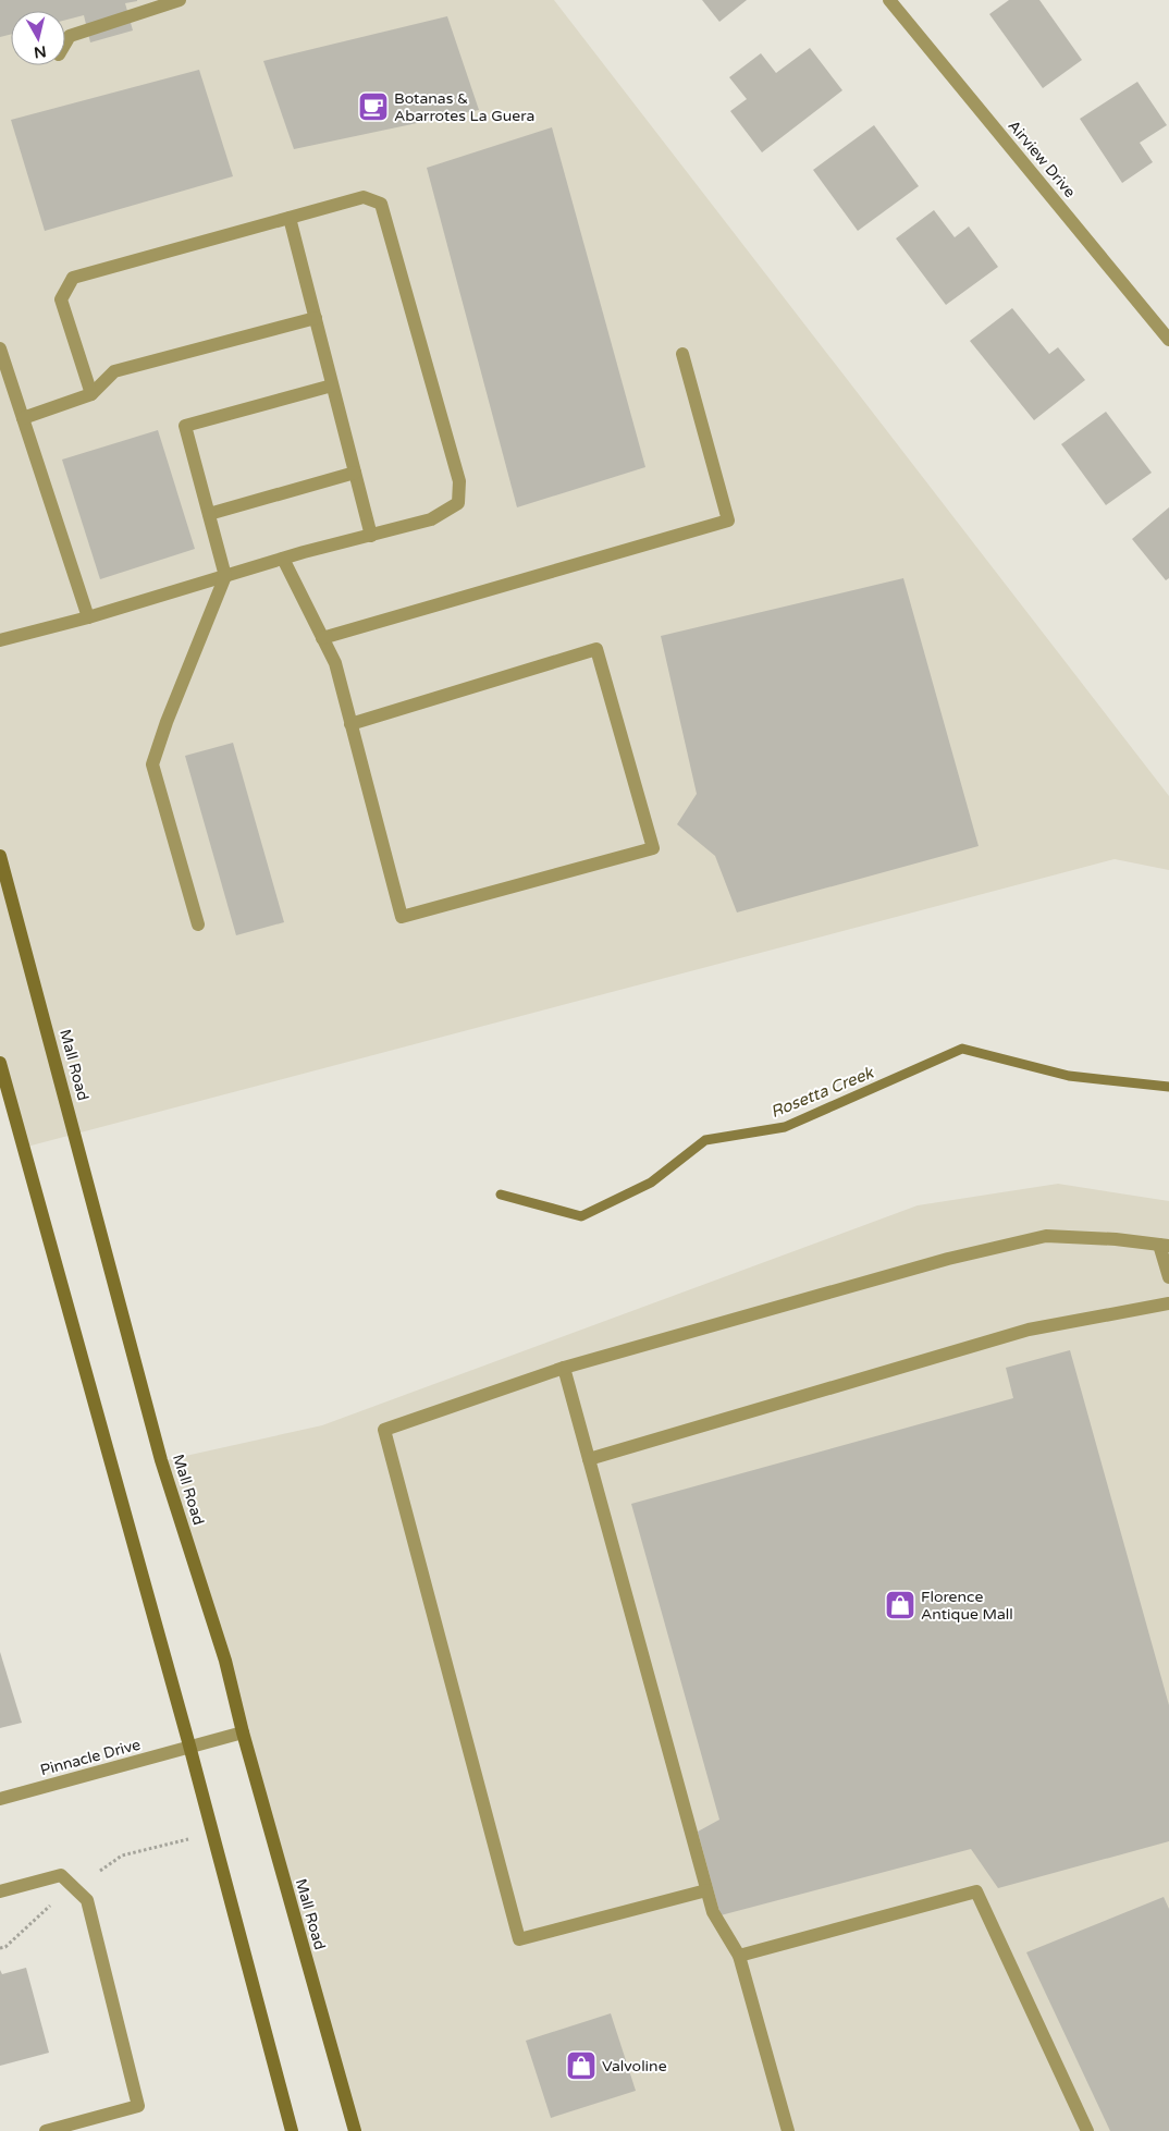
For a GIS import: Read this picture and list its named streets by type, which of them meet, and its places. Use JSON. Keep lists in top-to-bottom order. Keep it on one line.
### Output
{"streets":{"main road":["Mall Road"],"street":["Airview Drive","Pinnacle Drive"]},"crossings":[["Mall Road","Pinnacle Drive"]],"water":["Rosetta Creek"],"places":{"cafe":["Botanas & Abarrotes La Guera"],"shop":["Florence Antique Mall","Valvoline"]},"north":"bottom"}
